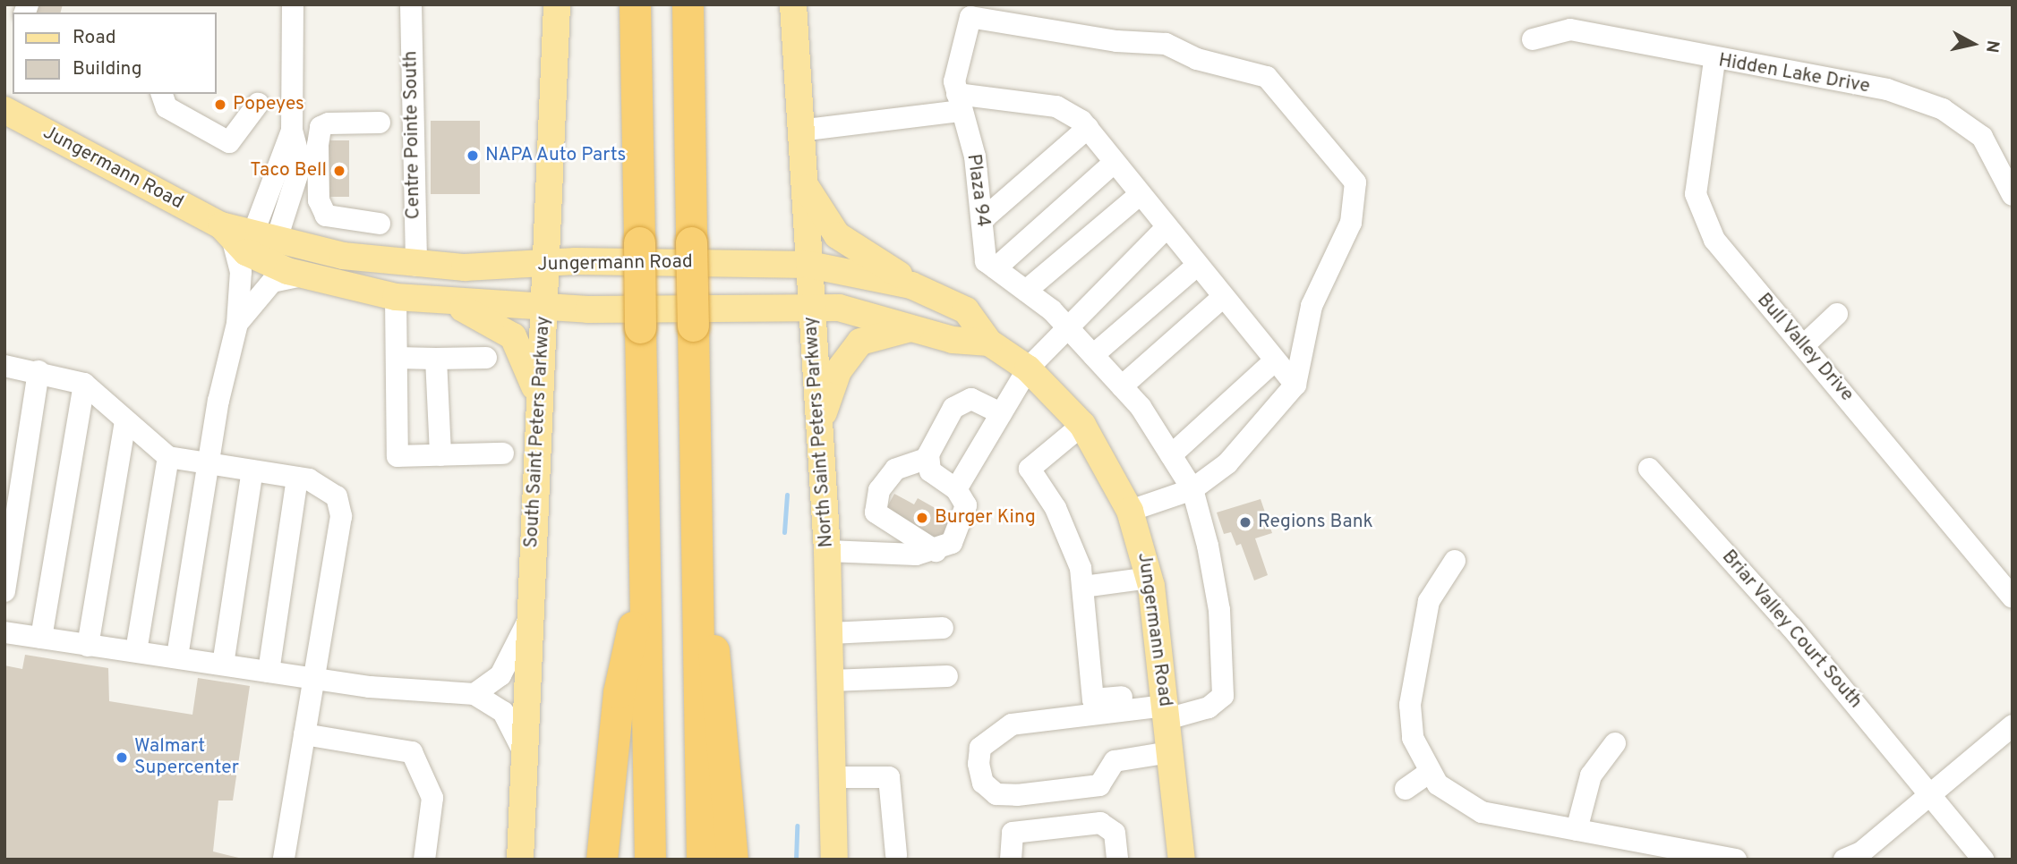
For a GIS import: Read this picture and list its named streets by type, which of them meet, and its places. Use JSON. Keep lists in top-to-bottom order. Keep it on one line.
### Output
{"streets":{"main road":["Jungermann Road","South Saint Peters Parkway","North Saint Peters Parkway"],"street":["Hidden Lake Drive","Centre Pointe South","Plaza 94","Bull Valley Drive","Briar Valley Court South"]},"crossings":[["Hidden Lake Drive","Bull Valley Drive"],["Centre Pointe South","Jungermann Road"],["Jungermann Road","Plaza 94"],["Jungermann Road","South Saint Peters Parkway"],["Jungermann Road","North Saint Peters Parkway"]],"places":["Popeyes","NAPA Auto Parts","Taco Bell","Burger King","Regions Bank","Walmart Supercenter"],"legend":["Road","Building"],"north":"right"}
